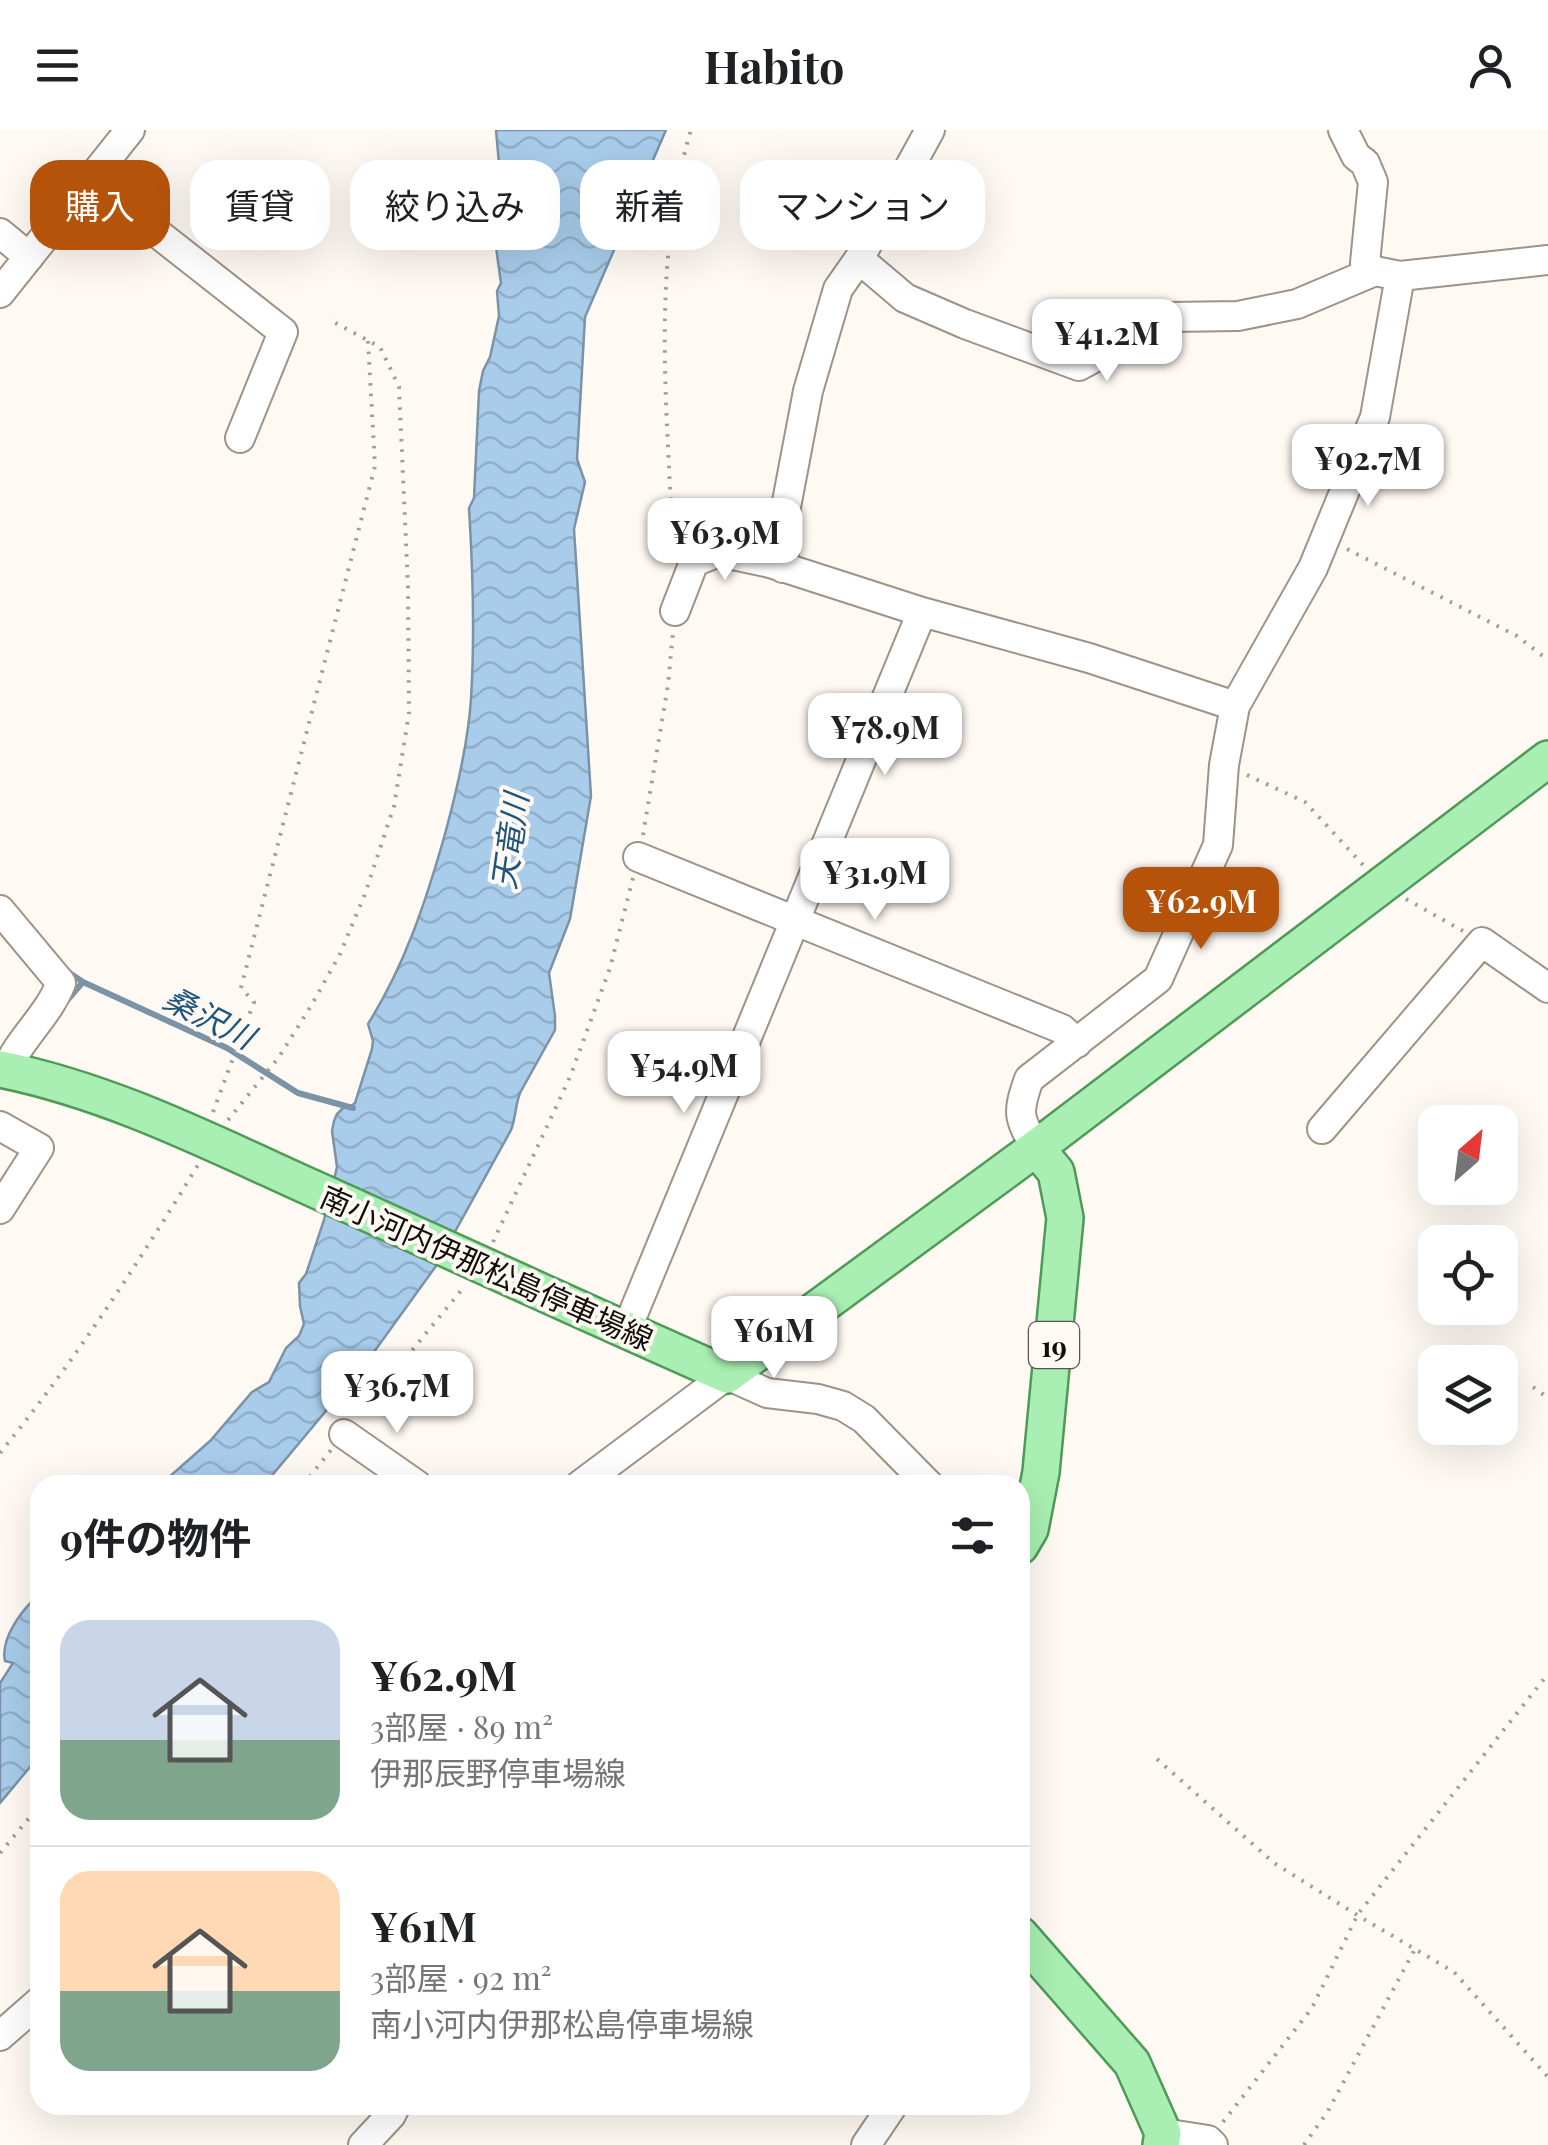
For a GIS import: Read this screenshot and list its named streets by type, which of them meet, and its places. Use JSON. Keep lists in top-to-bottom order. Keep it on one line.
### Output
{"streets":{"main road":["南小河内伊那松島停車場線","19"]},"water":["天竜川","桑沢川"],"north":"top right","page":{"header":"Habito","chip":["購入","賃貸","絞り込み","新着","マンション"],"price":["¥41.2M","¥92.7M","¥63.9M","¥78.9M","¥31.9M","¥62.9M","¥54.9M","¥61M","¥36.7M"],"heading":"9件の物件","list":[{"name":"¥62.9M","note":"3部屋 · 89 m² · 伊那辰野停車場線"},{"name":"¥61M","note":"3部屋 · 92 m² · 南小河内伊那松島停車場線"}]}}
